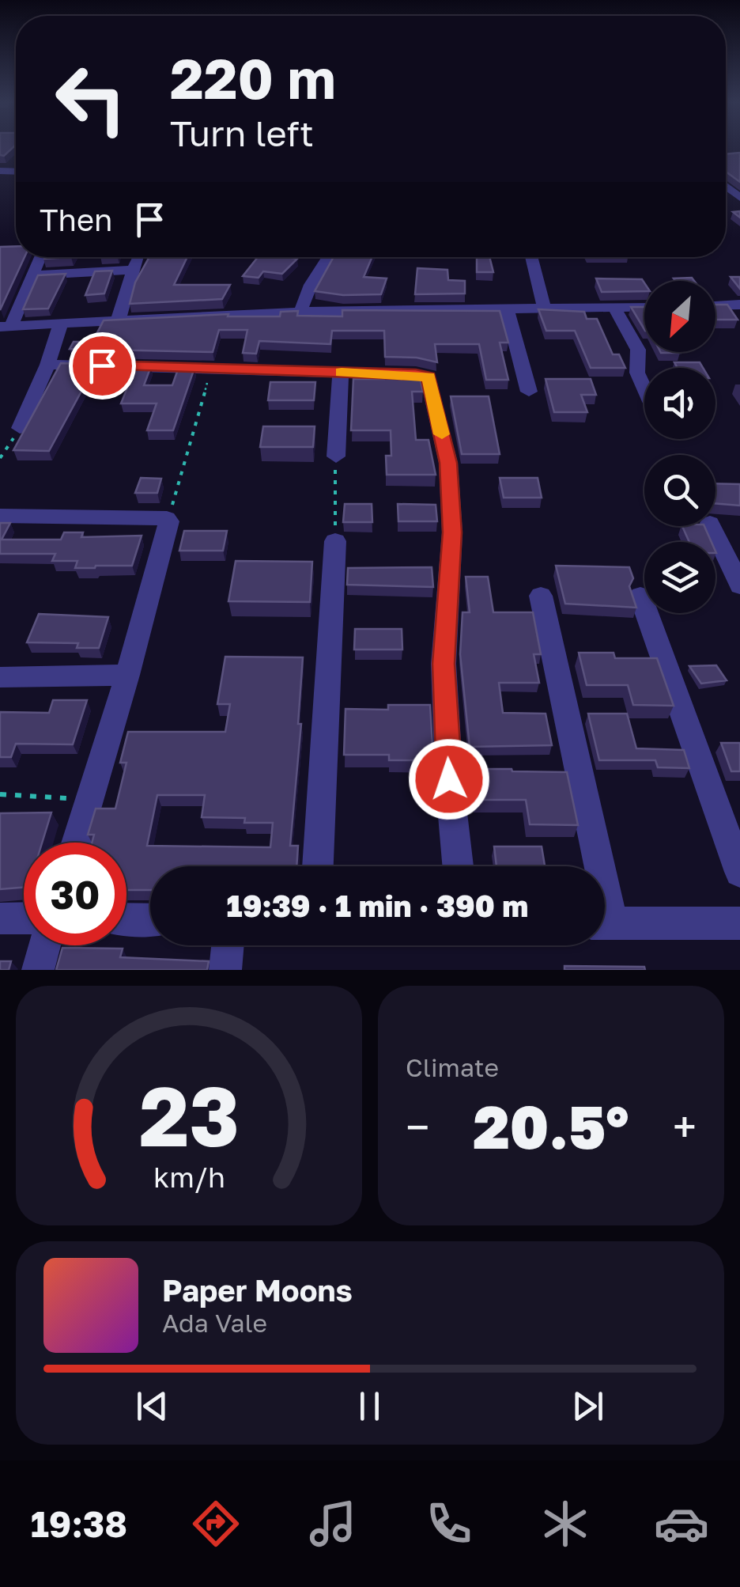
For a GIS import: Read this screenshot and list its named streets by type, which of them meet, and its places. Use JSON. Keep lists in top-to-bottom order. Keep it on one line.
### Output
{"north":"bottom left","page":{"turn":["220 m","Turn left"],"then":"Then","limit":"30","trip":"19:39 · 1 min · 390 m","tile":"Climate","heat":["−","20.5°","+"],"song":["Paper Moons","Ada Vale"],"tabs":"19:38","gauge":["23","km/h"]}}
